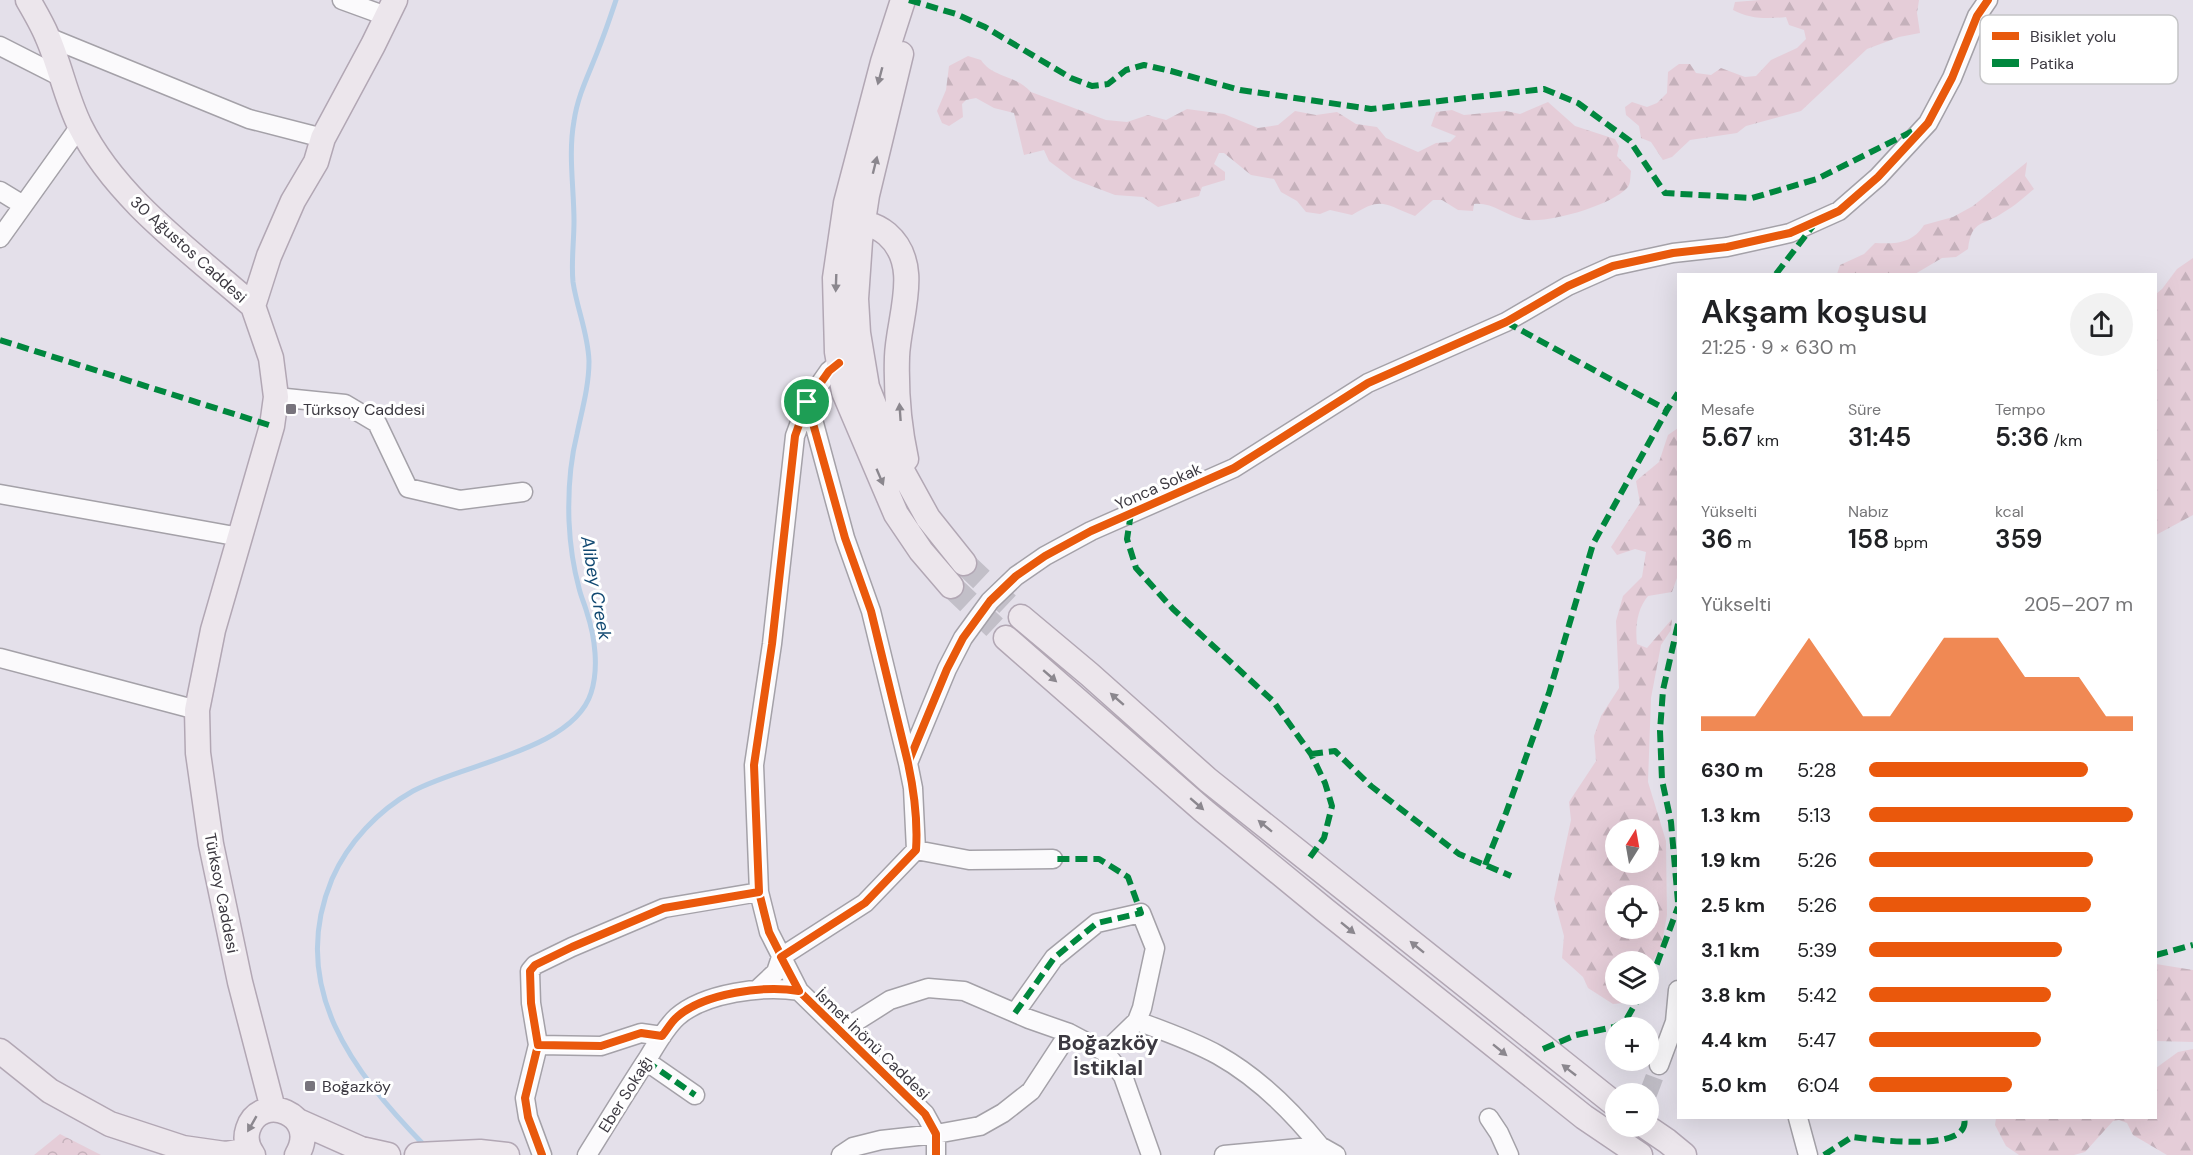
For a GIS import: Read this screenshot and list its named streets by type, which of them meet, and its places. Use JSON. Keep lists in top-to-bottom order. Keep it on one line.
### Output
{"streets":{"main road":["30 Ağustos Caddesi","Türksoy Caddesi"],"street":["Yonca Sokak","İsmet İnönü Caddesi","Eber Sokağı"]},"crossings":[["30 Ağustos Caddesi","Türksoy Caddesi"],["İsmet İnönü Caddesi","Eber Sokağı"]],"districts":["Boğazköy İstiklal"],"water":["Alibey Creek"],"places":{"transit":["Türksoy Caddesi","Boğazköy"]},"legend":["Bisiklet yolu","Patika"],"north":"top","page":{"heading":["Akşam koşusu","21:25 · 9 × 630 m"],"stats":[["Mesafe","5.67 km"],["Süre","31:45"],["Tempo","5:36 /km"],["Yükselti","36 m"],["Nabız","158 bpm"],["kcal","359"]],"chart":["Yükselti","205–207 m"],"list":[{"name":"630 m","note":"5:28"},{"name":"1.3 km","note":"5:13"},{"name":"1.9 km","note":"5:26"},{"name":"2.5 km","note":"5:26"},{"name":"3.1 km","note":"5:39"},{"name":"3.8 km","note":"5:42"},{"name":"4.4 km","note":"5:47"},{"name":"5.0 km","note":"6:04"}],"map_buttons":["+","−"]}}
